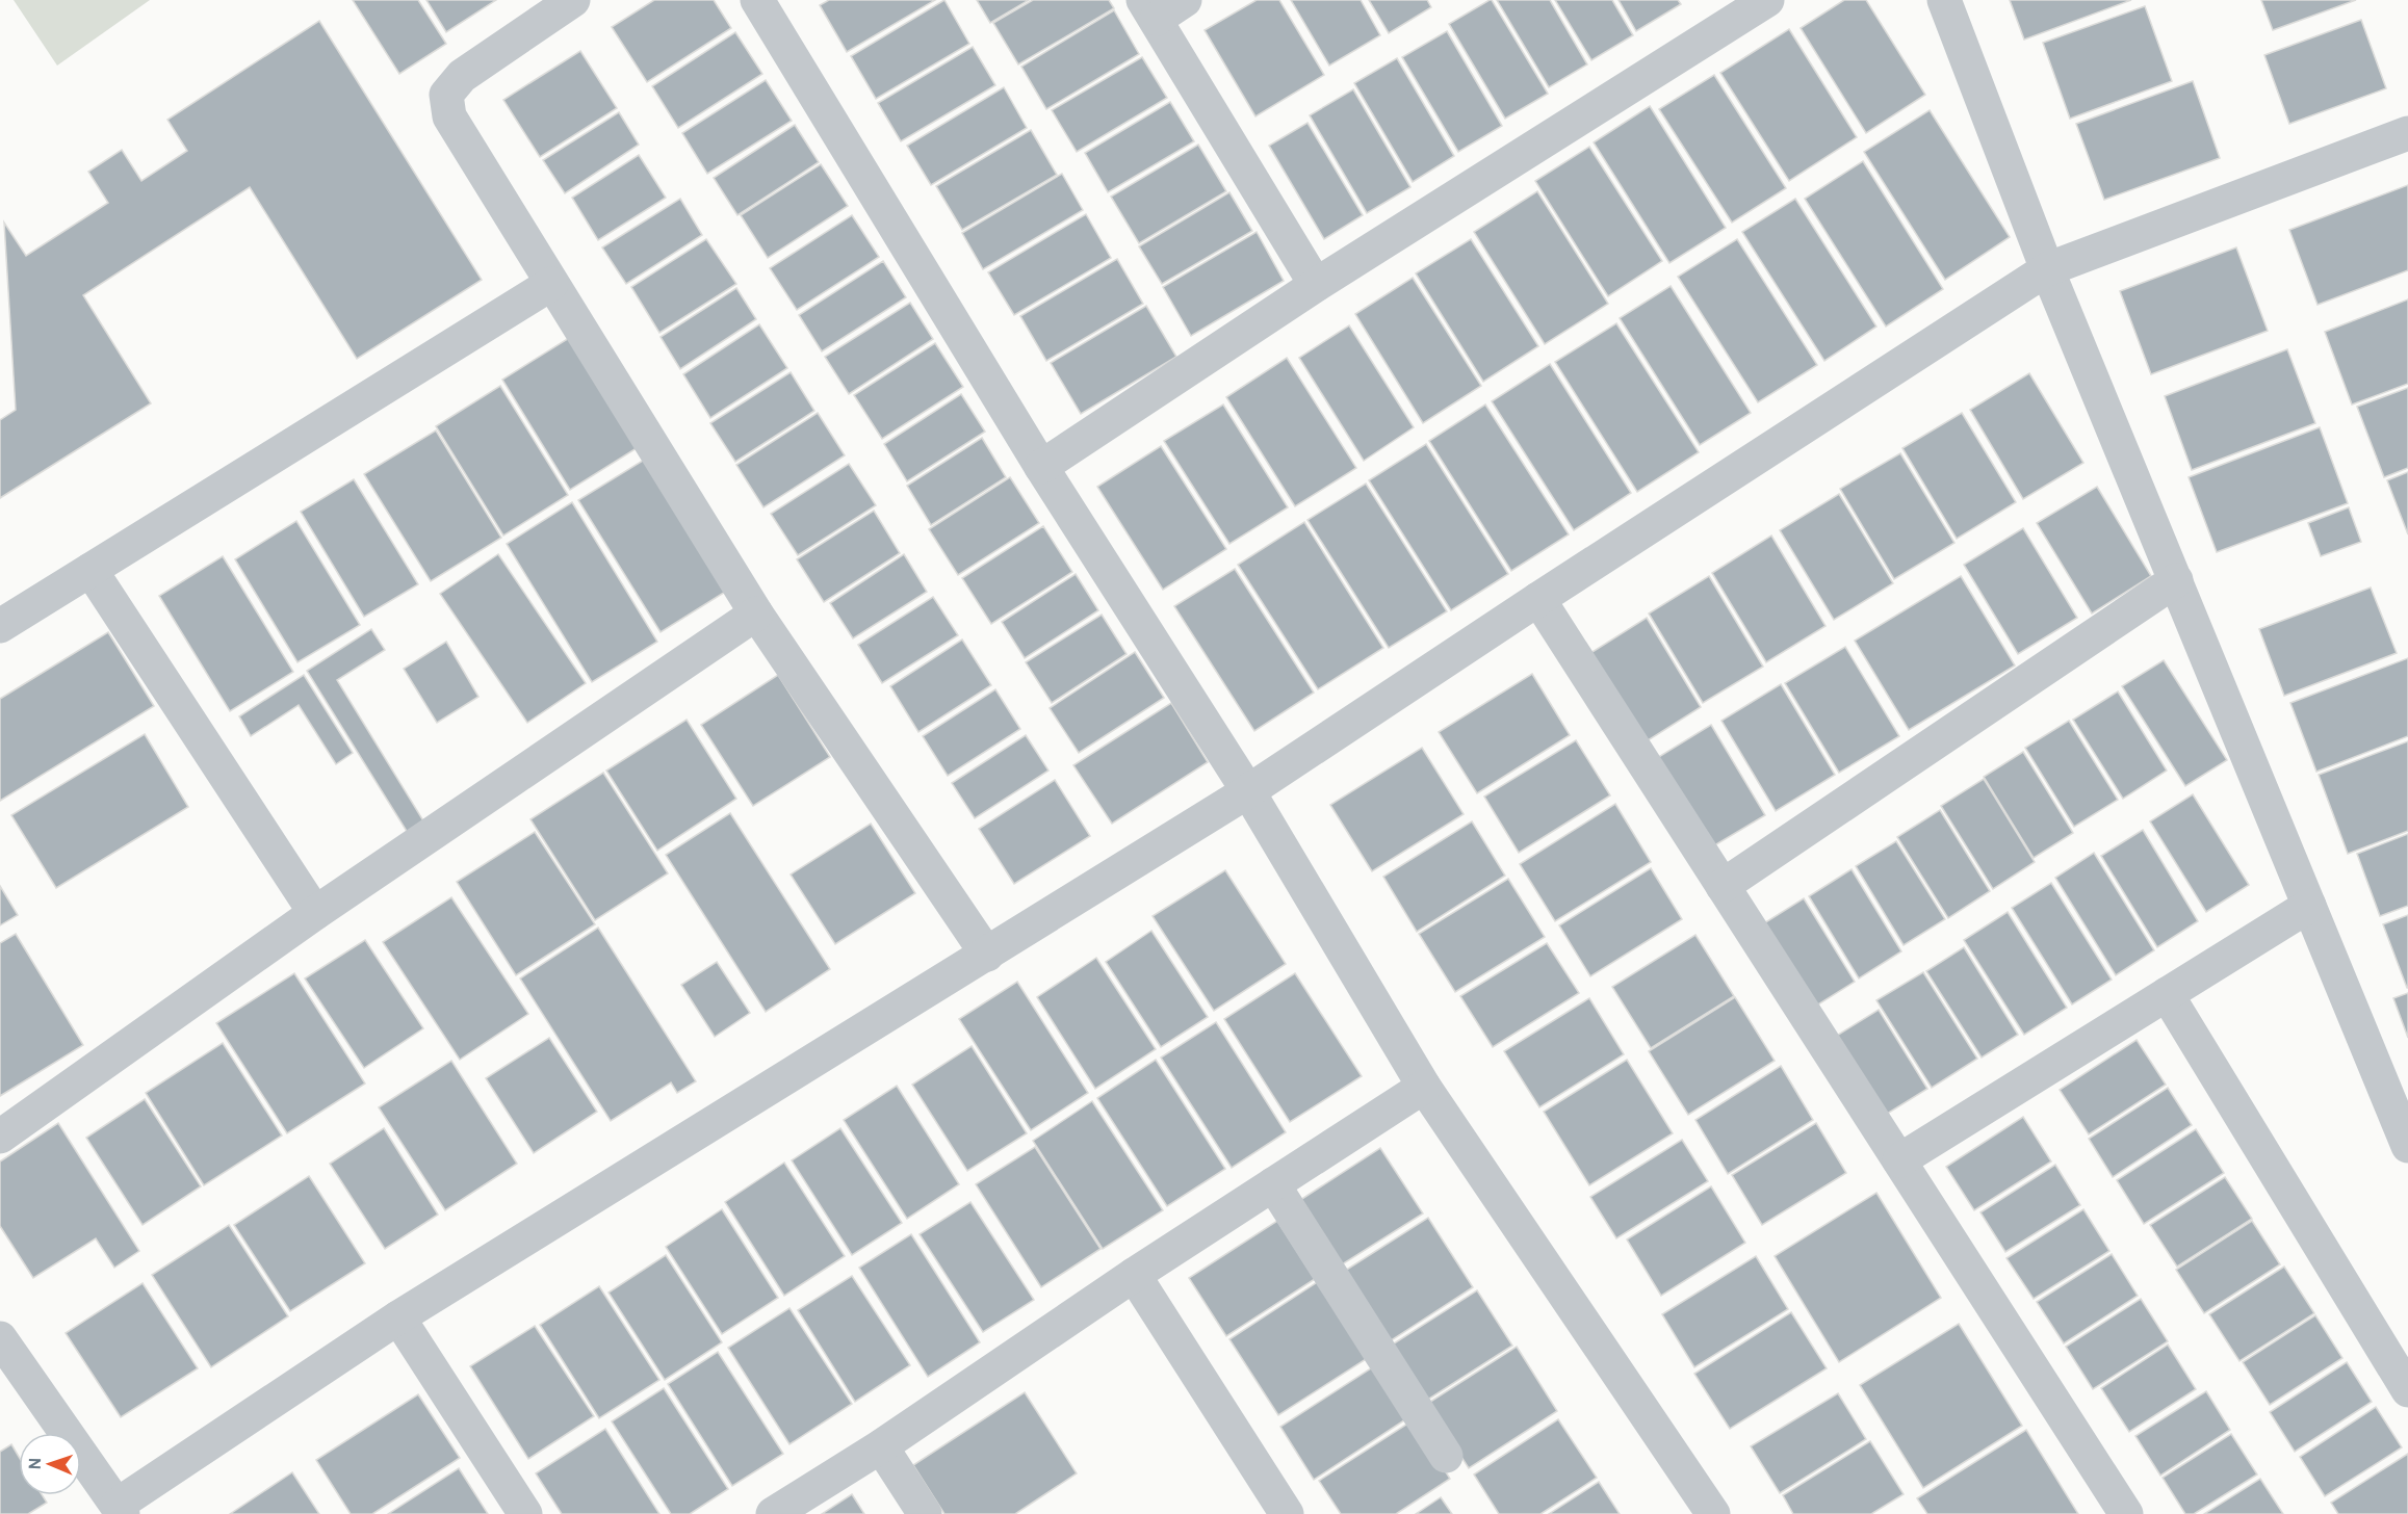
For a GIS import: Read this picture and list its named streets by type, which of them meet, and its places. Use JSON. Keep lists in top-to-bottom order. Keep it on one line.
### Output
{"north":"left"}
